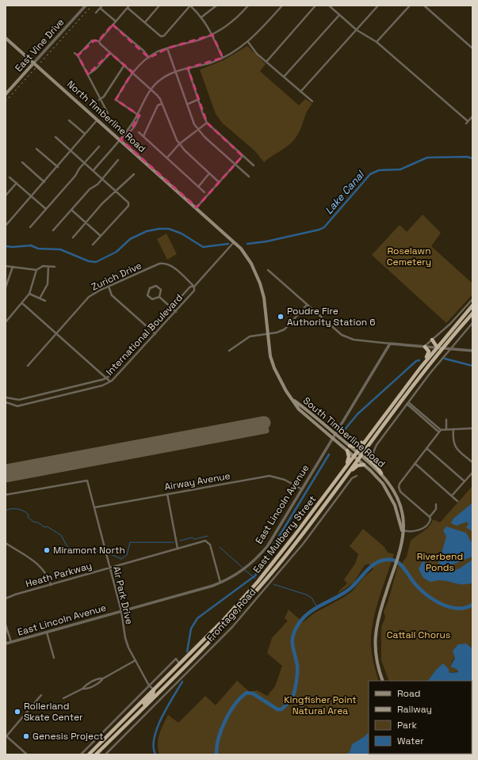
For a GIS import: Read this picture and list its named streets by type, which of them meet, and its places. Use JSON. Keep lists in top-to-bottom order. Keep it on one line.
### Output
{"streets":{"highway":["East Mulberry Street"],"main road":["East Vine Drive","North Timberline Road","South Timberline Road"],"street":["Zurich Drive","International Boulevard","Airway Avenue","East Lincoln Avenue","Heath Parkway","Air Park Drive","Frontage Road"]},"crossings":[["East Vine Drive","North Timberline Road"],["North Timberline Road","International Boulevard"],["North Timberline Road","South Timberline Road"],["Zurich Drive","International Boulevard"],["International Boulevard","South Timberline Road"],["South Timberline Road","East Lincoln Avenue"],["South Timberline Road","East Mulberry Street"],["Airway Avenue","East Lincoln Avenue"],["Airway Avenue","Air Park Drive"],["East Lincoln Avenue","Heath Parkway"],["East Lincoln Avenue","Air Park Drive"],["East Mulberry Street","Air Park Drive"],["Heath Parkway","Air Park Drive"]],"water":["Lake Canal"],"parks":["Roselawn Cemetery","Riverbend Ponds","Cattail Chorus","Kingfisher Point Natural Area"],"places":["Poudre Fire Authority Station 6","Miramont North","Rollerland Skate Center","Genesis Project"],"legend":["Road","Railway","Park","Water"]}
